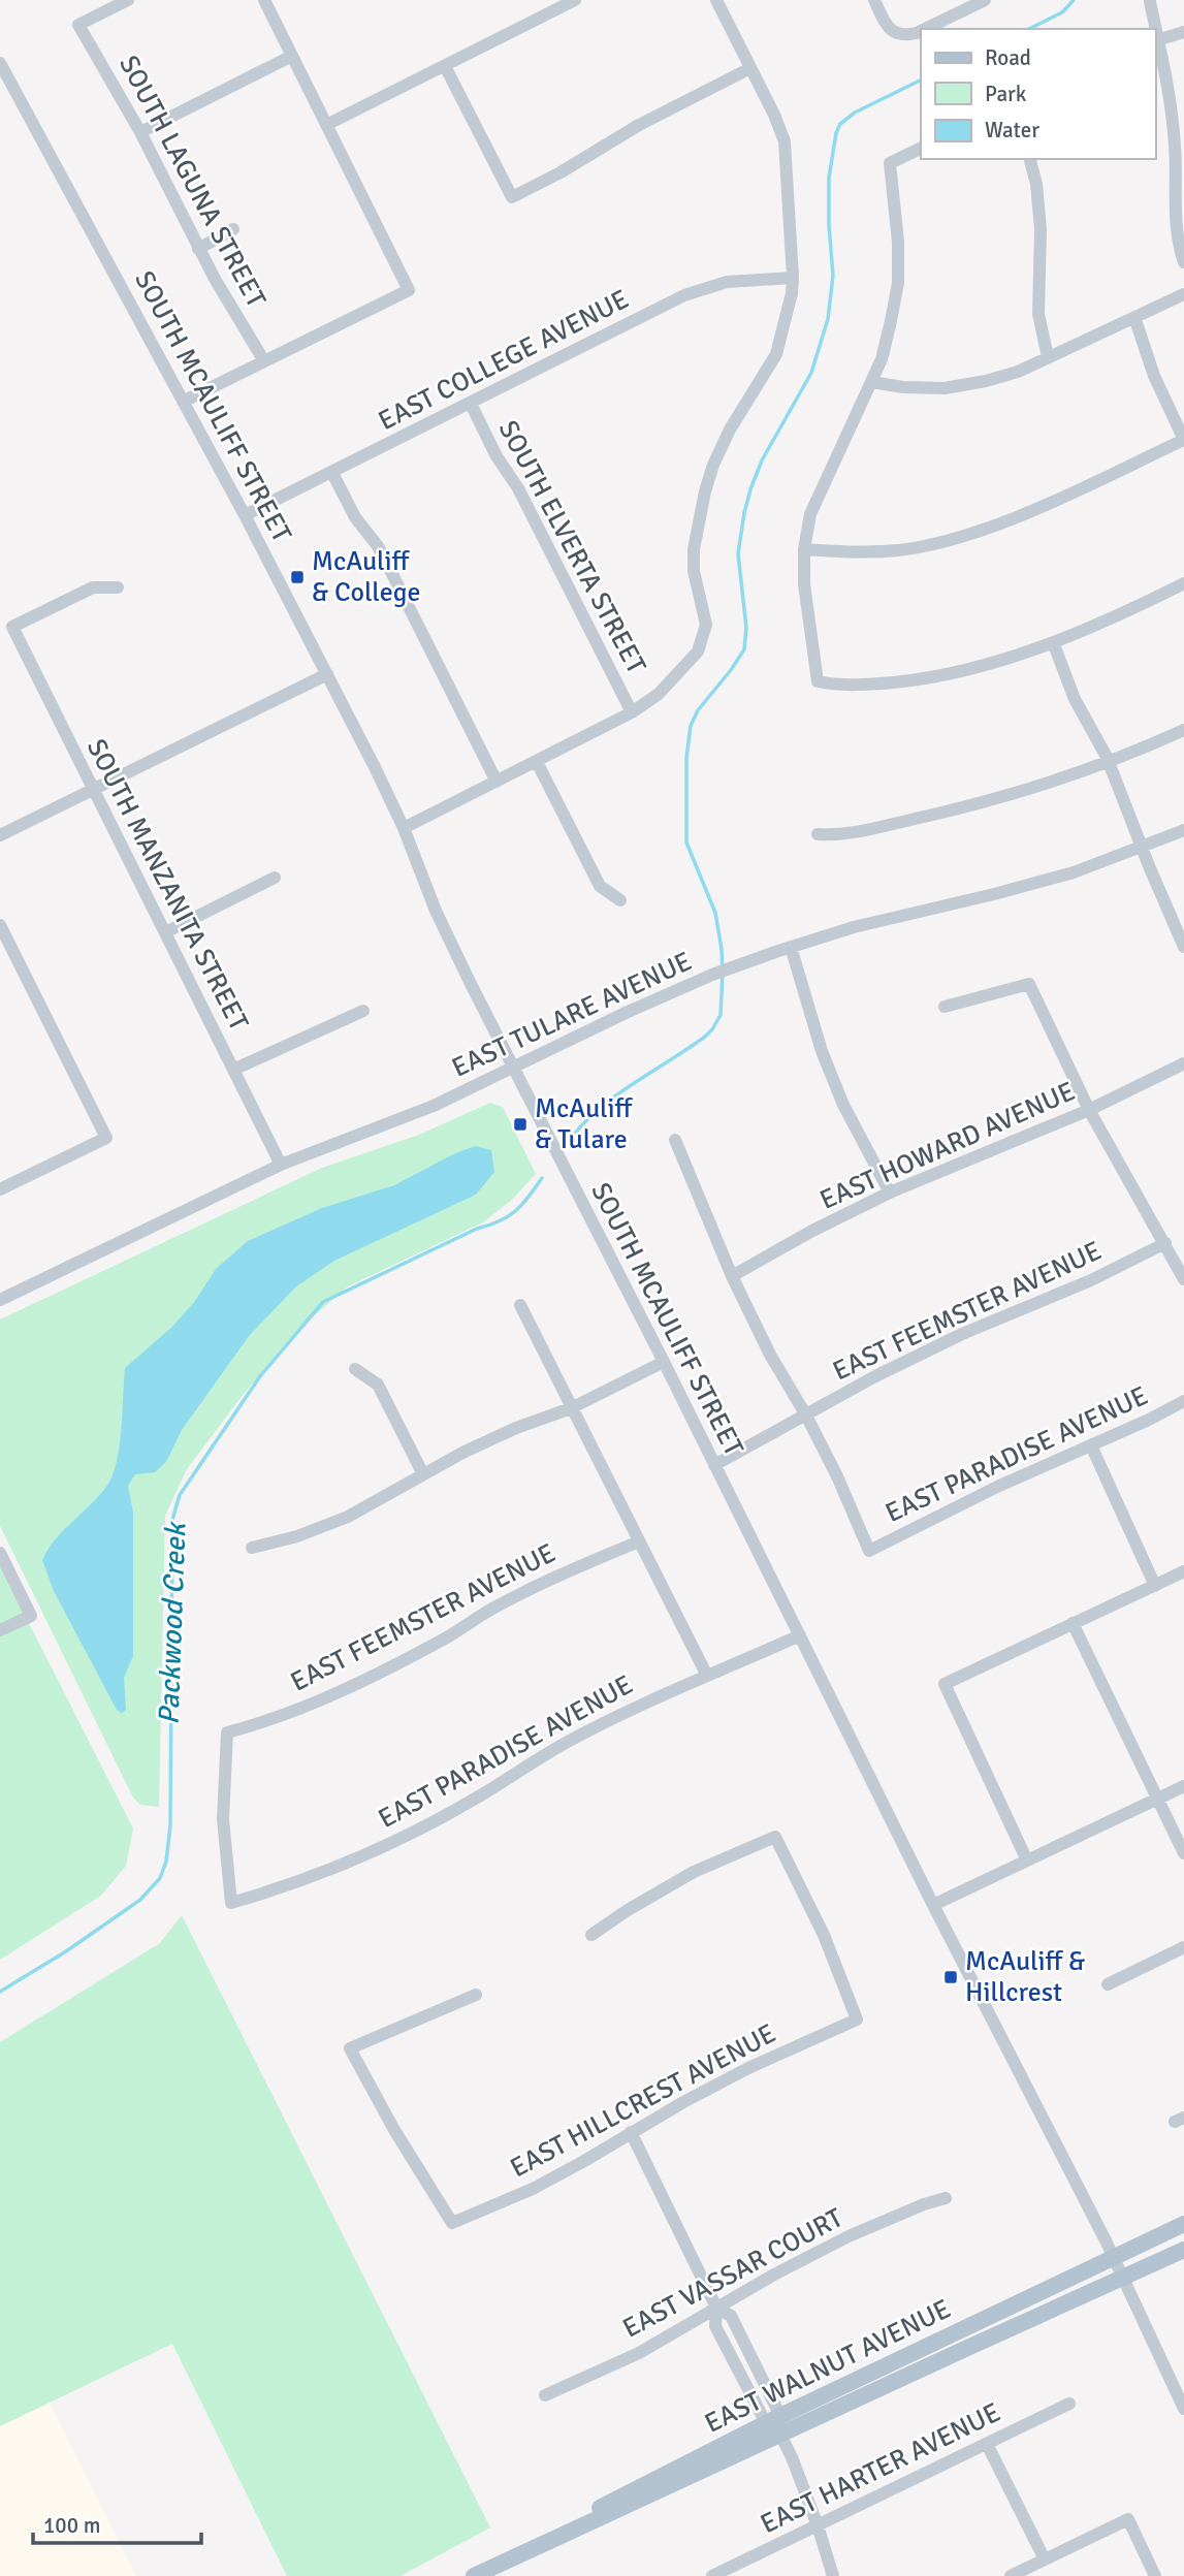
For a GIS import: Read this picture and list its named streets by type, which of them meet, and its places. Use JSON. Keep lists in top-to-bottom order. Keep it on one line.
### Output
{"streets":{"main road":["EAST WALNUT AVENUE"],"street":["SOUTH LAGUNA STREET","EAST COLLEGE AVENUE","SOUTH MCAULIFF STREET","SOUTH ELVERTA STREET","SOUTH MANZANITA STREET","EAST TULARE AVENUE","EAST HOWARD AVENUE","EAST FEEMSTER AVENUE","EAST PARADISE AVENUE","EAST HILLCREST AVENUE","EAST VASSAR COURT","EAST HARTER AVENUE"]},"crossings":[["EAST COLLEGE AVENUE","SOUTH MCAULIFF STREET"],["EAST COLLEGE AVENUE","SOUTH ELVERTA STREET"],["SOUTH MCAULIFF STREET","EAST TULARE AVENUE"],["SOUTH MCAULIFF STREET","EAST FEEMSTER AVENUE"],["SOUTH MCAULIFF STREET","EAST PARADISE AVENUE"],["SOUTH MCAULIFF STREET","EAST WALNUT AVENUE"],["SOUTH MANZANITA STREET","EAST TULARE AVENUE"],["EAST FEEMSTER AVENUE","EAST PARADISE AVENUE"]],"water":["Packwood Creek"],"places":{"transit":["McAuliff & College","McAuliff & Tulare","McAuliff & Hillcrest"]},"legend":["Road","Park","Water"],"scale_bar":"100 m"}
